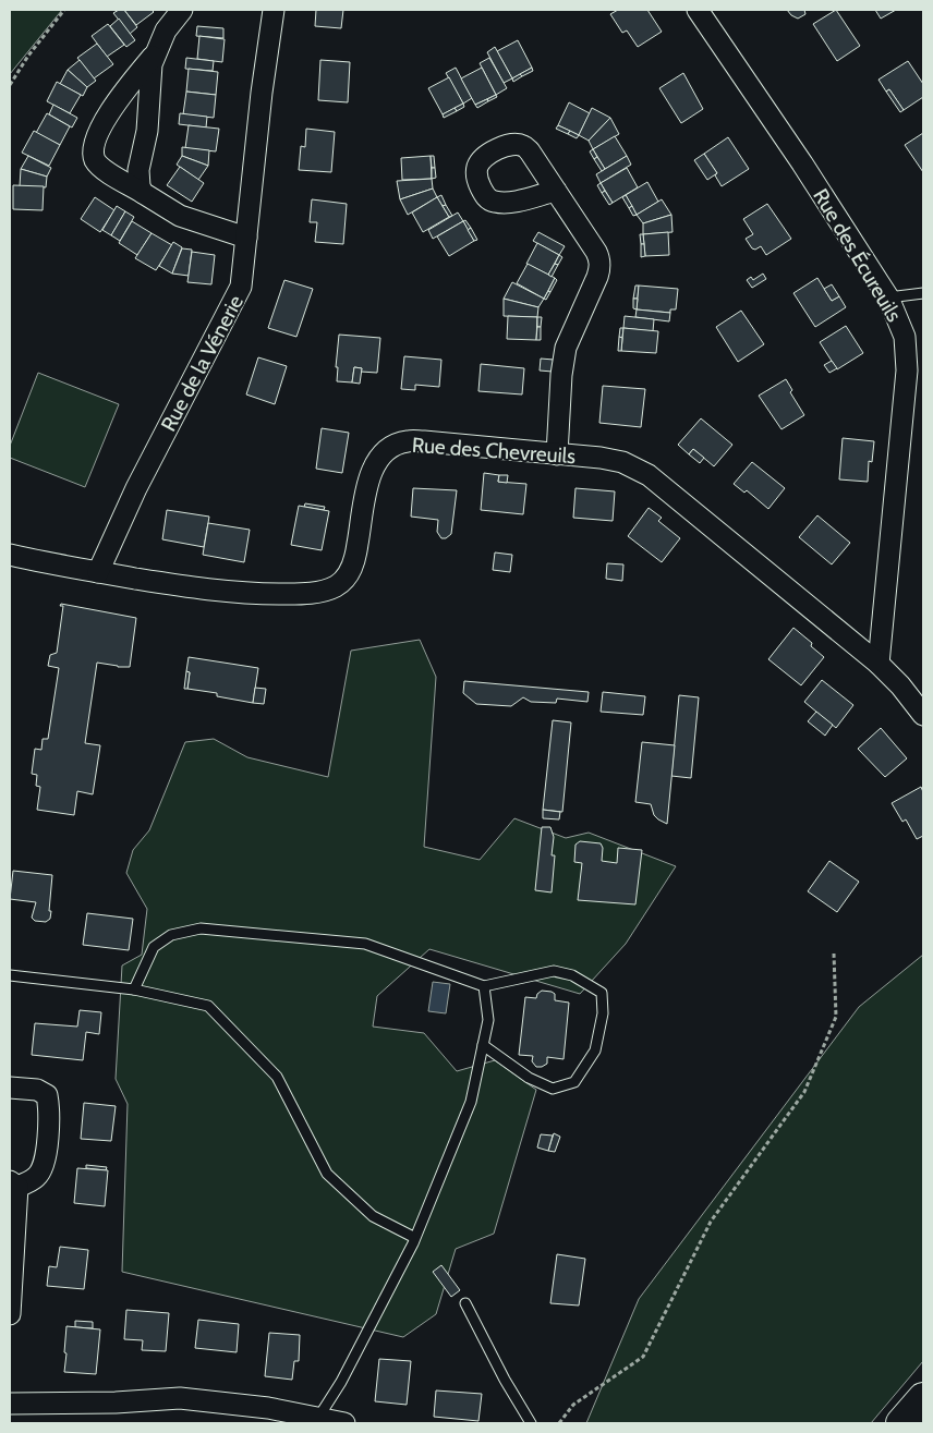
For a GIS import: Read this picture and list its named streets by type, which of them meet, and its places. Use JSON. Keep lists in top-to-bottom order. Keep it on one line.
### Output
{"streets":{"street":["Rue des Écureuils","Rue de la Vénerie","Rue des Chevreuils"]},"crossings":[["Rue des Écureuils","Rue des Chevreuils"],["Rue de la Vénerie","Rue des Chevreuils"]]}
